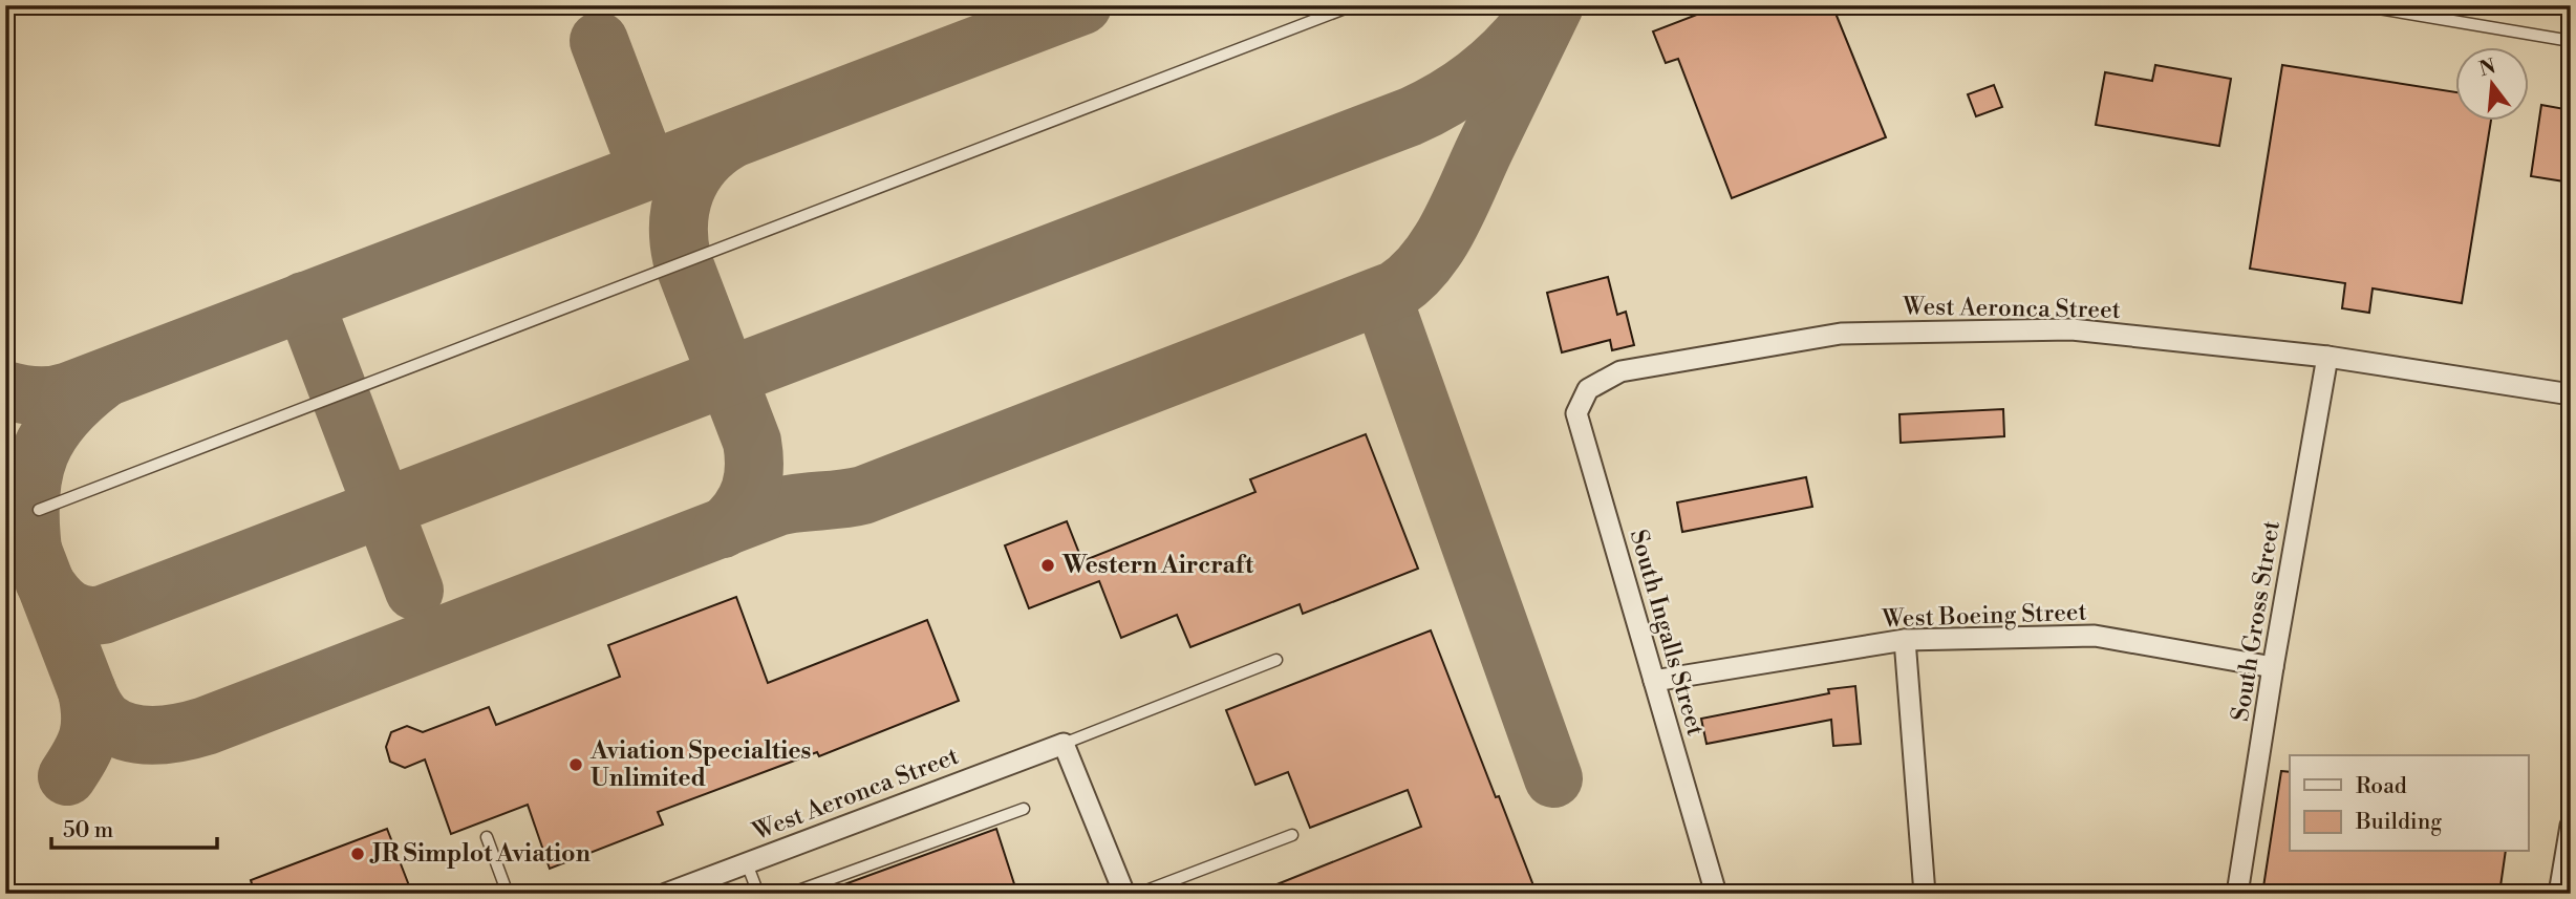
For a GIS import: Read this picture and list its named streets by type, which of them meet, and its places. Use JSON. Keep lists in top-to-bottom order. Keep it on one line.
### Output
{"streets":{"street":["West Aeronca Street","West Boeing Street","South Gross Street","South Ingalls Street"]},"crossings":[["West Aeronca Street","South Gross Street"],["West Aeronca Street","South Ingalls Street"],["West Boeing Street","South Gross Street"],["West Boeing Street","South Ingalls Street"]],"places":["Western Aircraft","Aviation Specialties Unlimited","JR Simplot Aviation"],"legend":["Road","Building"],"scale_bar":"50 m","north":"top"}
